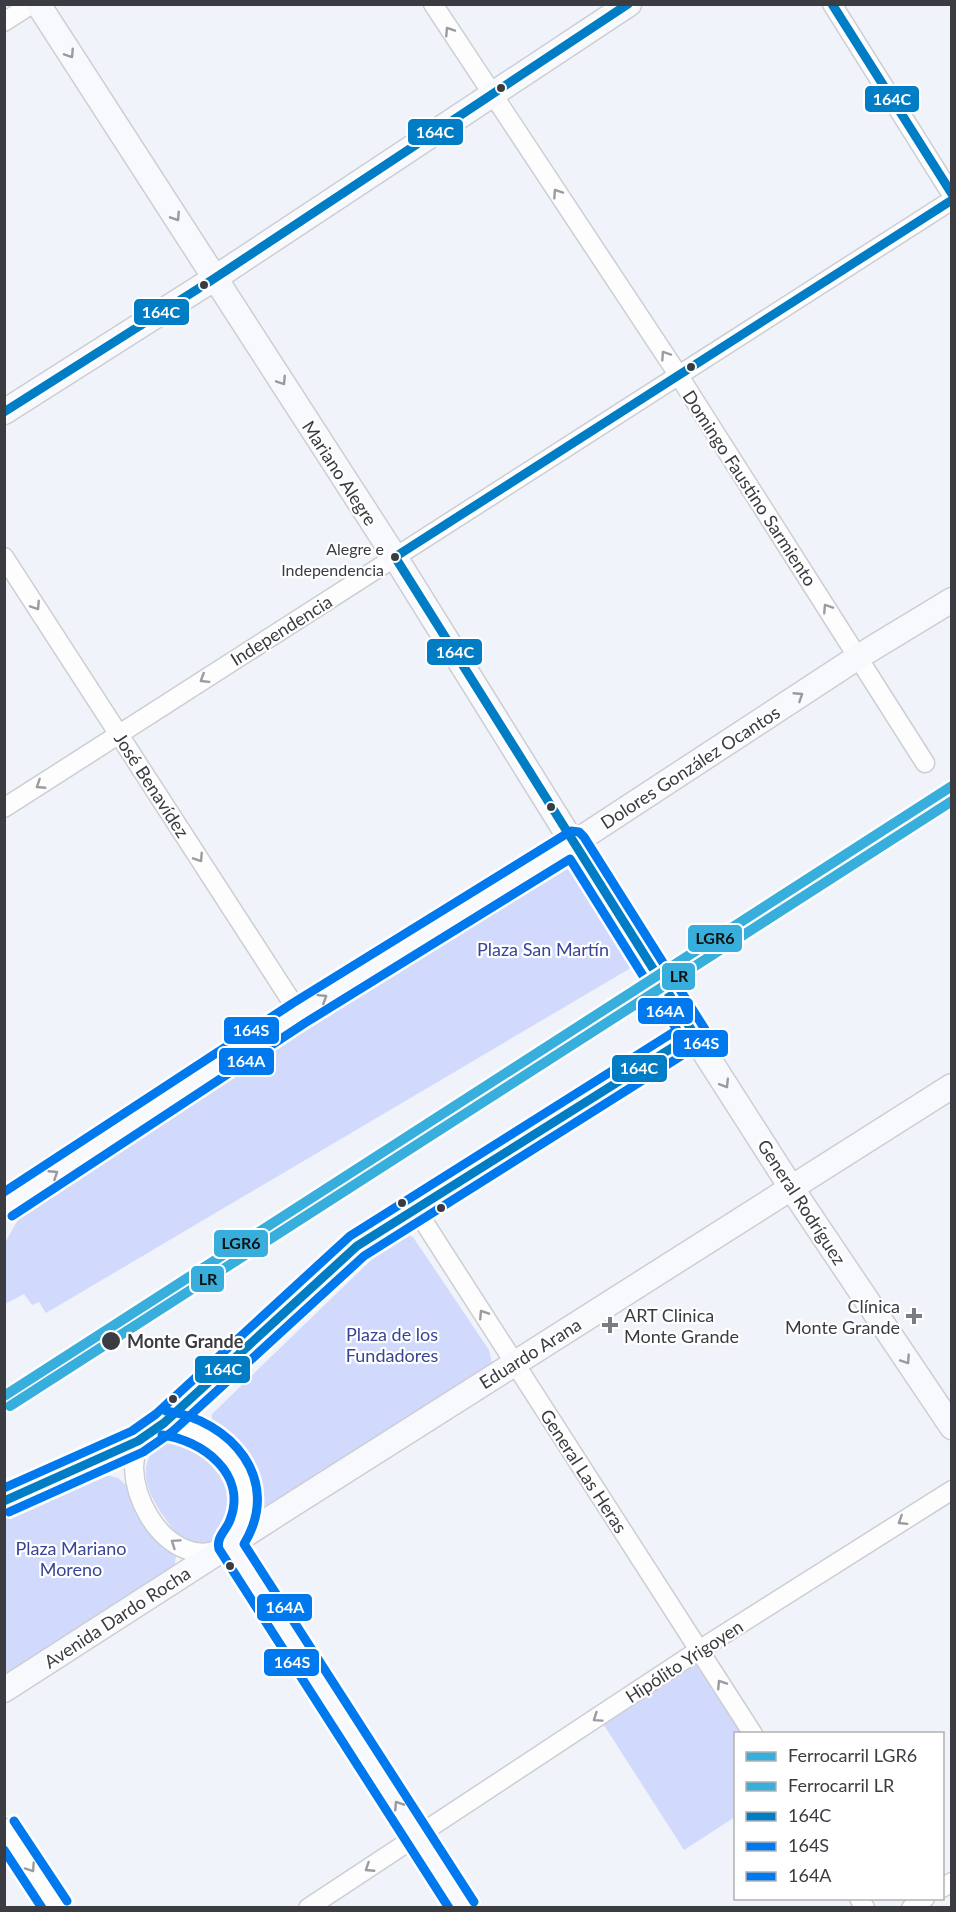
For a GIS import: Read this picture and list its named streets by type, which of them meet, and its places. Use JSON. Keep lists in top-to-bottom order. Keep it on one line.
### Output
{"streets":{"street":["Mariano Alegre","Domingo Faustino Sarmiento","Independencia","Dolores González Ocantos","José Benavídez","General Rodríguez","Eduardo Arana","General Las Heras","Avenida Dardo Rocha","Hipólito Yrigoyen"]},"crossings":[["Mariano Alegre","Independencia"],["Mariano Alegre","Dolores González Ocantos"],["Mariano Alegre","General Rodríguez"],["Domingo Faustino Sarmiento","Independencia"],["Domingo Faustino Sarmiento","Dolores González Ocantos"],["Independencia","José Benavídez"],["Dolores González Ocantos","José Benavídez"],["General Rodríguez","Eduardo Arana"],["Eduardo Arana","General Las Heras"],["Eduardo Arana","Avenida Dardo Rocha"],["General Las Heras","Hipólito Yrigoyen"]],"one_way":["Mariano Alegre","Domingo Faustino Sarmiento","Independencia","Dolores González Ocantos","José Benavídez","General Rodríguez","General Las Heras","Hipólito Yrigoyen"],"parks":["Plaza San Martín","Plaza de los Fundadores","Plaza Mariano Moreno"],"places":{"other":["Alegre e Independencia","Monte Grande"],"health":["Clínica Monte Grande","ART Clinica Monte Grande"]},"lines":["transit line 164C","rail line LGR6","rail line LR","transit line 164S","transit line 164A"],"legend":["Ferrocarril LGR6","Ferrocarril LR","164C","164S","164A"]}
